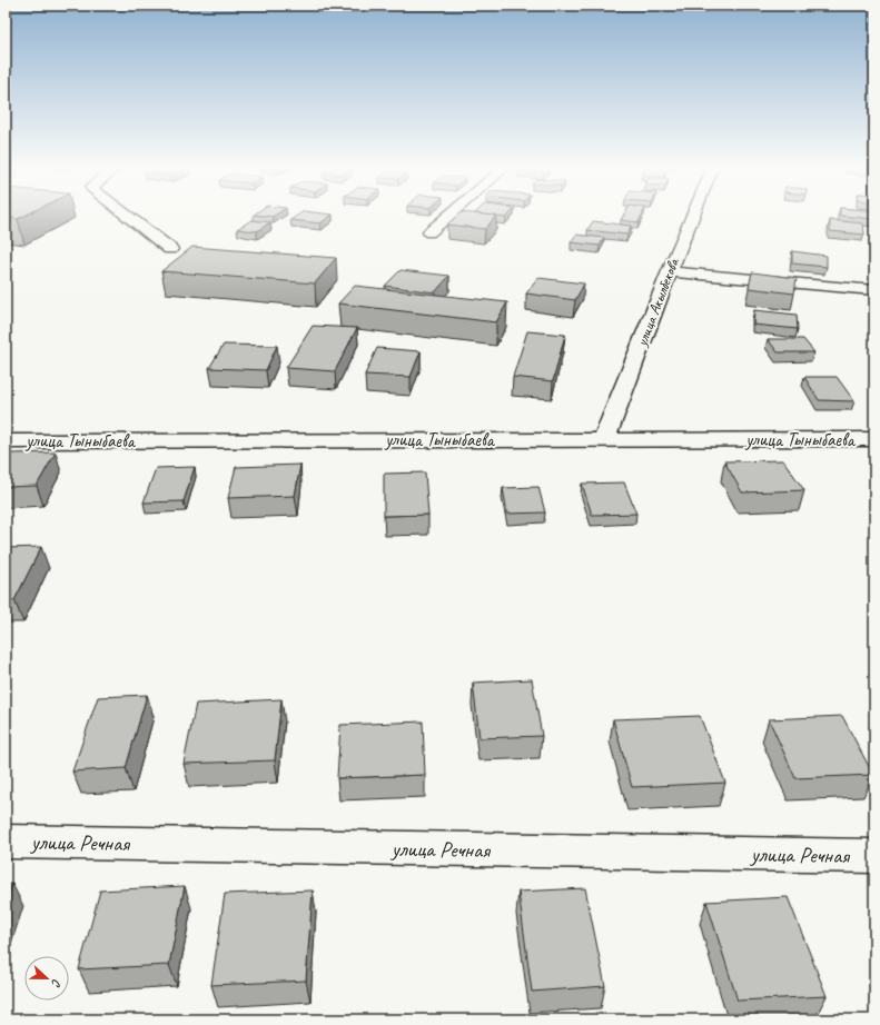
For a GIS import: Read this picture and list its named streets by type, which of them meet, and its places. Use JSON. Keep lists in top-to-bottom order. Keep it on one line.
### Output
{"streets":{"street":["улица Акылбекова","улица Тыныбаева","улица Речная"]},"crossings":[["улица Акылбекова","улица Тыныбаева"]],"north":"right"}
